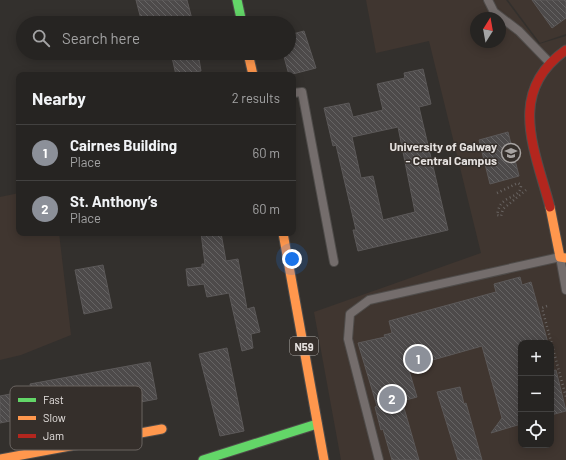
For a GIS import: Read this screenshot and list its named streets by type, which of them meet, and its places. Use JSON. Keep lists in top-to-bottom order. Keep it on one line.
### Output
{"streets":{"street":["N59"]},"places":{"school or university":["University of Galway - Central Campus"]},"legend":["Fast","Slow","Jam"],"north":"top","page":{"search":"Search here","heading":["Nearby","2 results"],"list":[{"mark":"1","name":"Cairnes Building","note":"Place","value":"60 m"},{"mark":"2","name":"St. Anthony’s","note":"Place","value":"60 m"}],"map_buttons":["+","−"],"pins":["1","2"]}}
